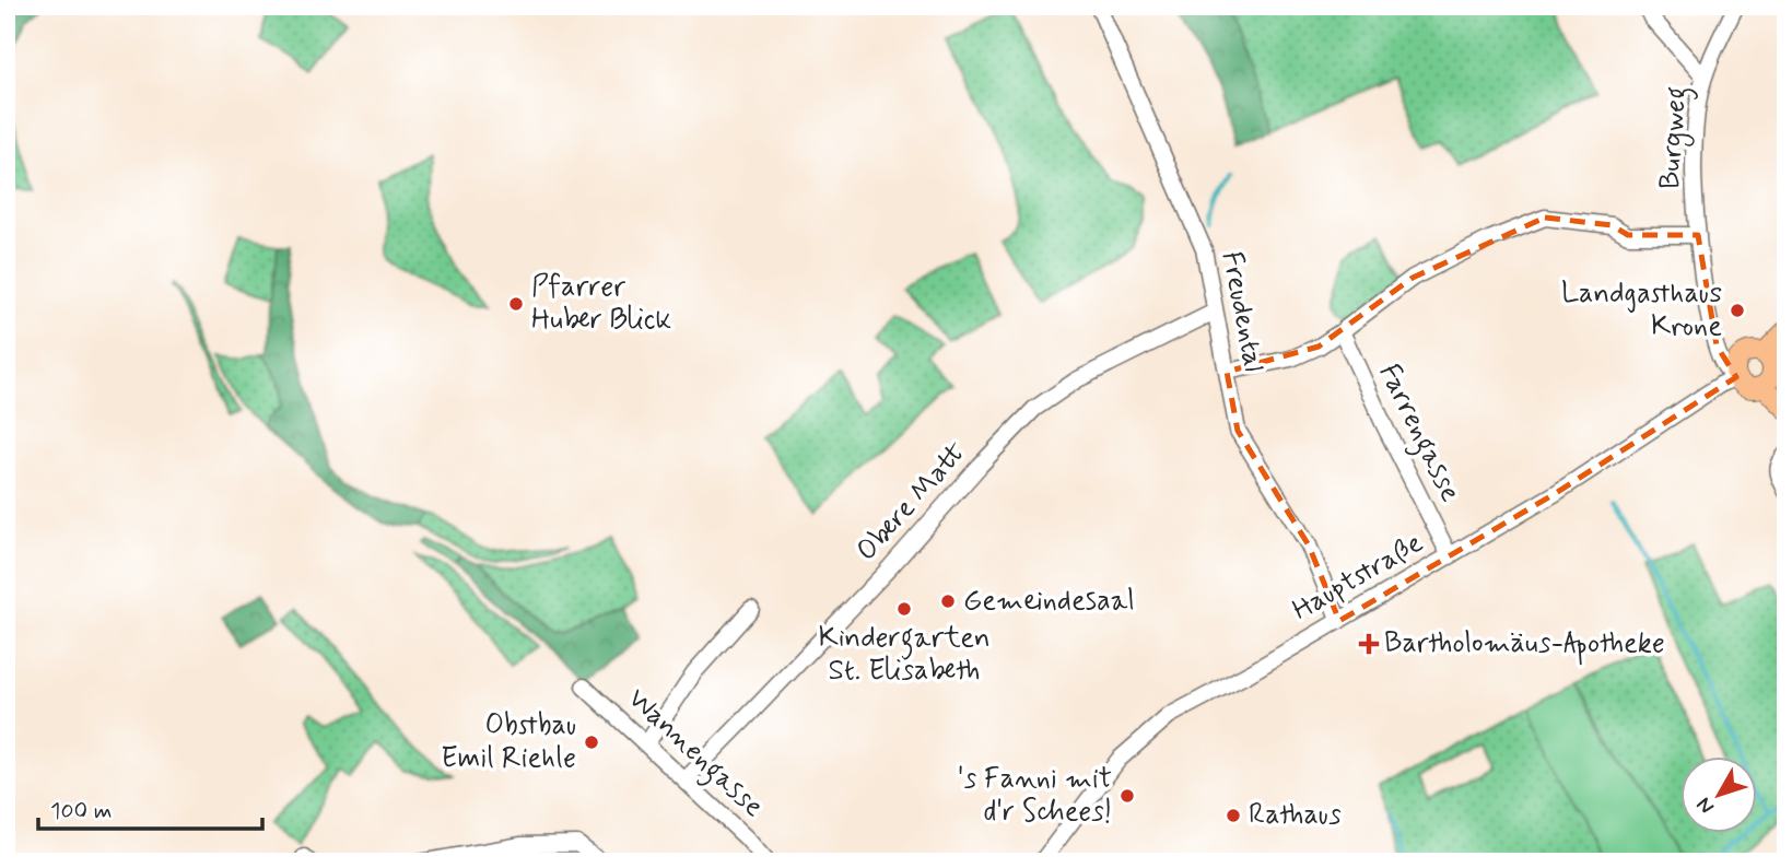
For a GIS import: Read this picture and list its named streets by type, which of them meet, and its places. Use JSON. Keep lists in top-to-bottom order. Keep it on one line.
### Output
{"streets":{"street":["Burgweg","Freudental","Farrengasse","Obere Matt","Hauptstraße","Wannengasse"]},"crossings":[["Burgweg","Hauptstraße"],["Freudental","Obere Matt"],["Freudental","Hauptstraße"],["Farrengasse","Hauptstraße"],["Obere Matt","Wannengasse"]],"places":{"other":["Pfarrer Huber Blick","Landgasthaus Krone","Gemeindesaal","Kindergarten St. Elisabeth","Obstbau Emil Riehle","'s Fanni mit d'r Schees!","Rathaus"],"health":["Bartholomäus-Apotheke"]},"scale_bar":"100 m","north":"bottom left"}
